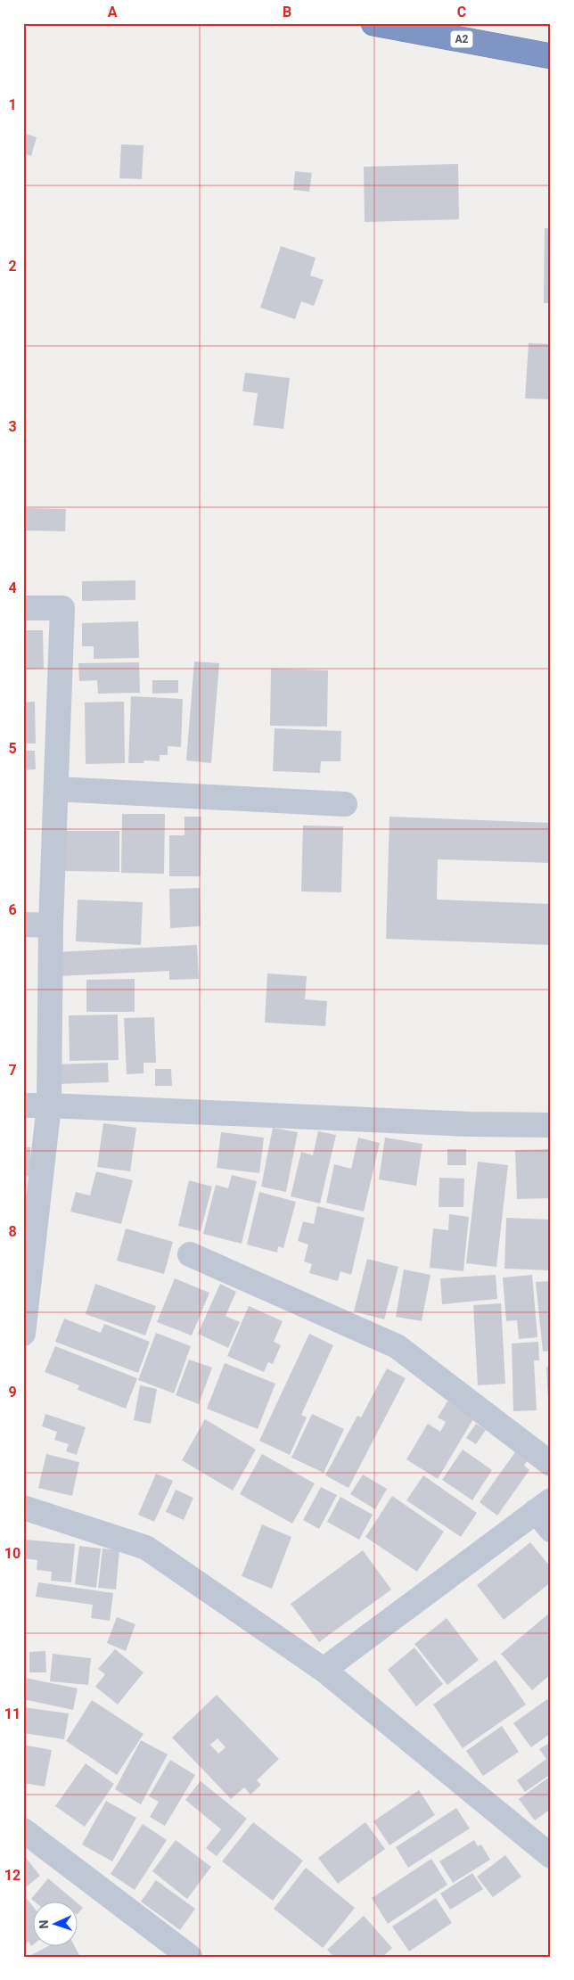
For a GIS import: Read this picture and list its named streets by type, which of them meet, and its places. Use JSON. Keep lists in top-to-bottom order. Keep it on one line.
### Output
{"streets":{"highway":["A2"]},"north":"left","grid":{"columns":["A","B","C"],"rows":["1","2","3","4","5","6","7","8","9","10","11","12"]}}
